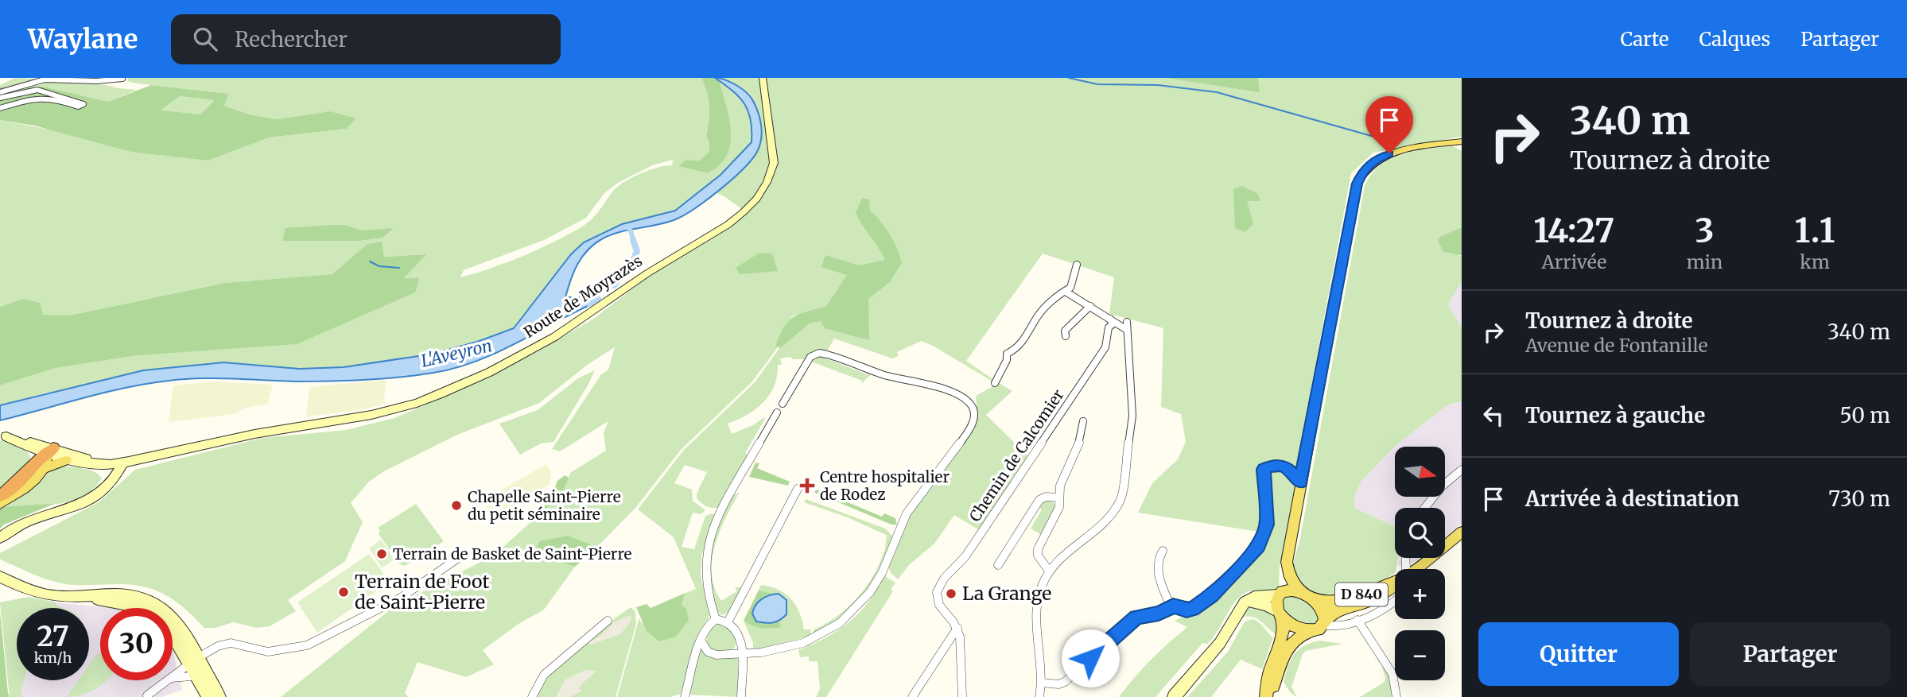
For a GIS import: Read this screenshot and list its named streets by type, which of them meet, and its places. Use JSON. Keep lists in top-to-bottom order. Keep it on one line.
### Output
{"streets":{"main road":["D 840"],"street":["Route de Moyrazès","Chemin de Calcomier"]},"water":["L'Aveyron"],"places":{"health":["Centre hospitalier de Rodez"],"other":["Chapelle Saint-Pierre du petit séminaire","Terrain de Basket de Saint-Pierre","Terrain de Foot de Saint-Pierre","La Grange"]},"north":"right","page":{"header":"Waylane","search":"Rechercher","nav":["Carte","Calques","Partager"],"turn":["340 m","Tournez à droite"],"eta":["14:27","Arrivée","3","min","1.1","km"],"list":[{"name":"Tournez à droite","note":"Avenue de Fontanille","value":"340 m"},{"name":"Tournez à gauche","value":"50 m"},{"name":"Arrivée à destination","value":"730 m"}],"map_buttons":["+","−"],"speed":"27 km/h","limit":"30","buttons":["Quitter","Partager"]}}
